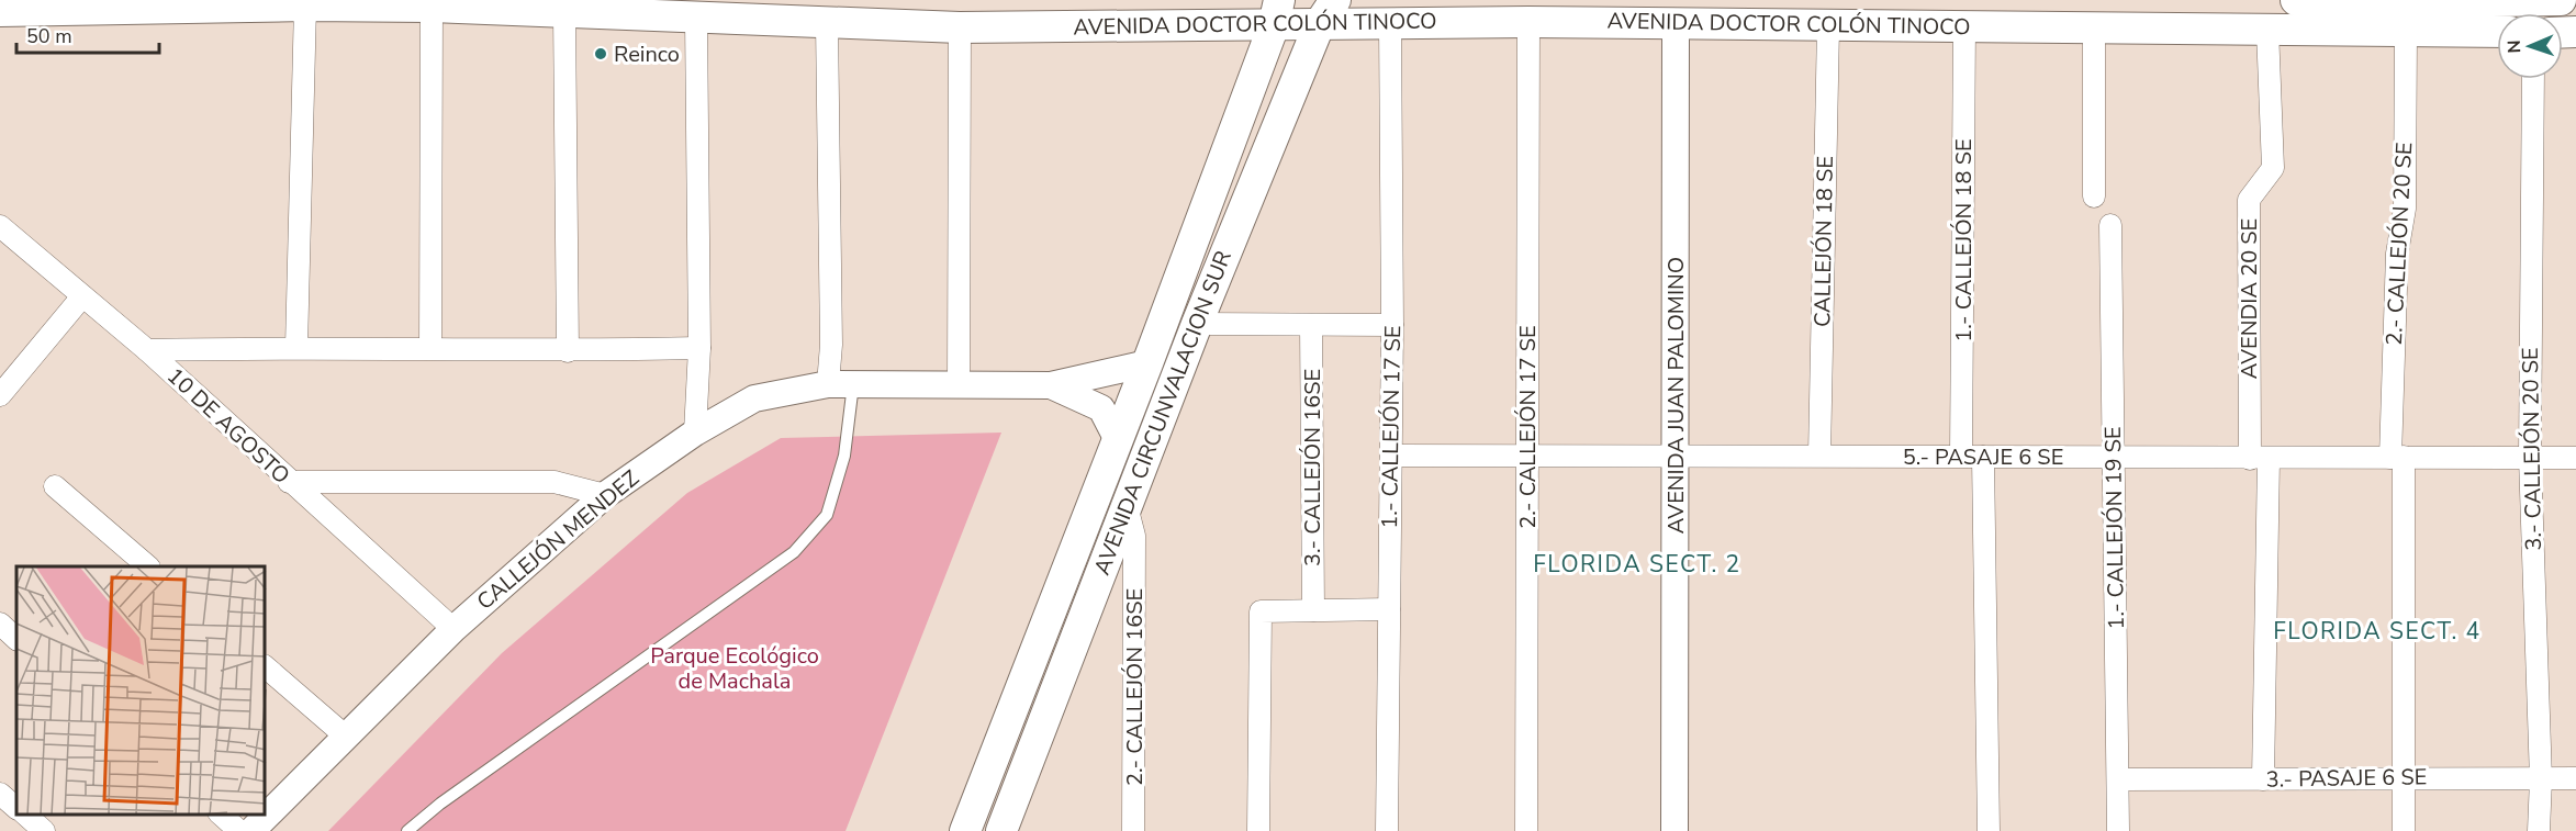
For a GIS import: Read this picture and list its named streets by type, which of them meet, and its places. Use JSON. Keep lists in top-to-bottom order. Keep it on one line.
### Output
{"streets":{"main road":["AVENIDA DOCTOR COLÓN TINOCO","AVENIDA CIRCUNVALACION SUR"],"street":["1.- CALLEJÓN 18 SE","CALLEJÓN 18 SE","2.- CALLEJÓN 20 SE","AVENDIA 20 SE","AVENIDA JUAN PALOMINO","10 DE AGOSTO","1.- CALLEJÓN 17 SE","2.- CALLEJÓN 17 SE","3.- CALLEJÓN 20 SE","5.- PASAJE 6 SE","3.- CALLEJÓN 16SE","1.- CALLEJÓN 19 SE","CALLEJÓN MENDEZ","2.- CALLEJÓN 16SE","3.- PASAJE 6 SE"]},"crossings":[["AVENIDA DOCTOR COLÓN TINOCO","1.- CALLEJÓN 18 SE"],["AVENIDA DOCTOR COLÓN TINOCO","CALLEJÓN 18 SE"],["AVENIDA DOCTOR COLÓN TINOCO","2.- CALLEJÓN 20 SE"],["AVENIDA DOCTOR COLÓN TINOCO","AVENDIA 20 SE"],["AVENIDA DOCTOR COLÓN TINOCO","AVENIDA JUAN PALOMINO"],["AVENIDA DOCTOR COLÓN TINOCO","AVENIDA CIRCUNVALACION SUR"],["AVENIDA DOCTOR COLÓN TINOCO","1.- CALLEJÓN 17 SE"],["AVENIDA DOCTOR COLÓN TINOCO","2.- CALLEJÓN 17 SE"],["1.- CALLEJÓN 18 SE","5.- PASAJE 6 SE"],["CALLEJÓN 18 SE","5.- PASAJE 6 SE"],["2.- CALLEJÓN 20 SE","5.- PASAJE 6 SE"],["2.- CALLEJÓN 20 SE","3.- PASAJE 6 SE"],["AVENDIA 20 SE","5.- PASAJE 6 SE"],["AVENDIA 20 SE","3.- PASAJE 6 SE"],["AVENIDA JUAN PALOMINO","5.- PASAJE 6 SE"],["AVENIDA CIRCUNVALACION SUR","CALLEJÓN MENDEZ"],["AVENIDA CIRCUNVALACION SUR","2.- CALLEJÓN 16SE"],["10 DE AGOSTO","CALLEJÓN MENDEZ"],["1.- CALLEJÓN 17 SE","5.- PASAJE 6 SE"],["2.- CALLEJÓN 17 SE","5.- PASAJE 6 SE"],["3.- CALLEJÓN 20 SE","5.- PASAJE 6 SE"],["3.- CALLEJÓN 20 SE","3.- PASAJE 6 SE"],["5.- PASAJE 6 SE","1.- CALLEJÓN 19 SE"],["1.- CALLEJÓN 19 SE","3.- PASAJE 6 SE"]],"districts":["FLORIDA SECT. 2","FLORIDA SECT. 4"],"parks":["Parque Ecológico de Machala"],"places":["Reinco"],"scale_bar":"50 m","north":"left"}
